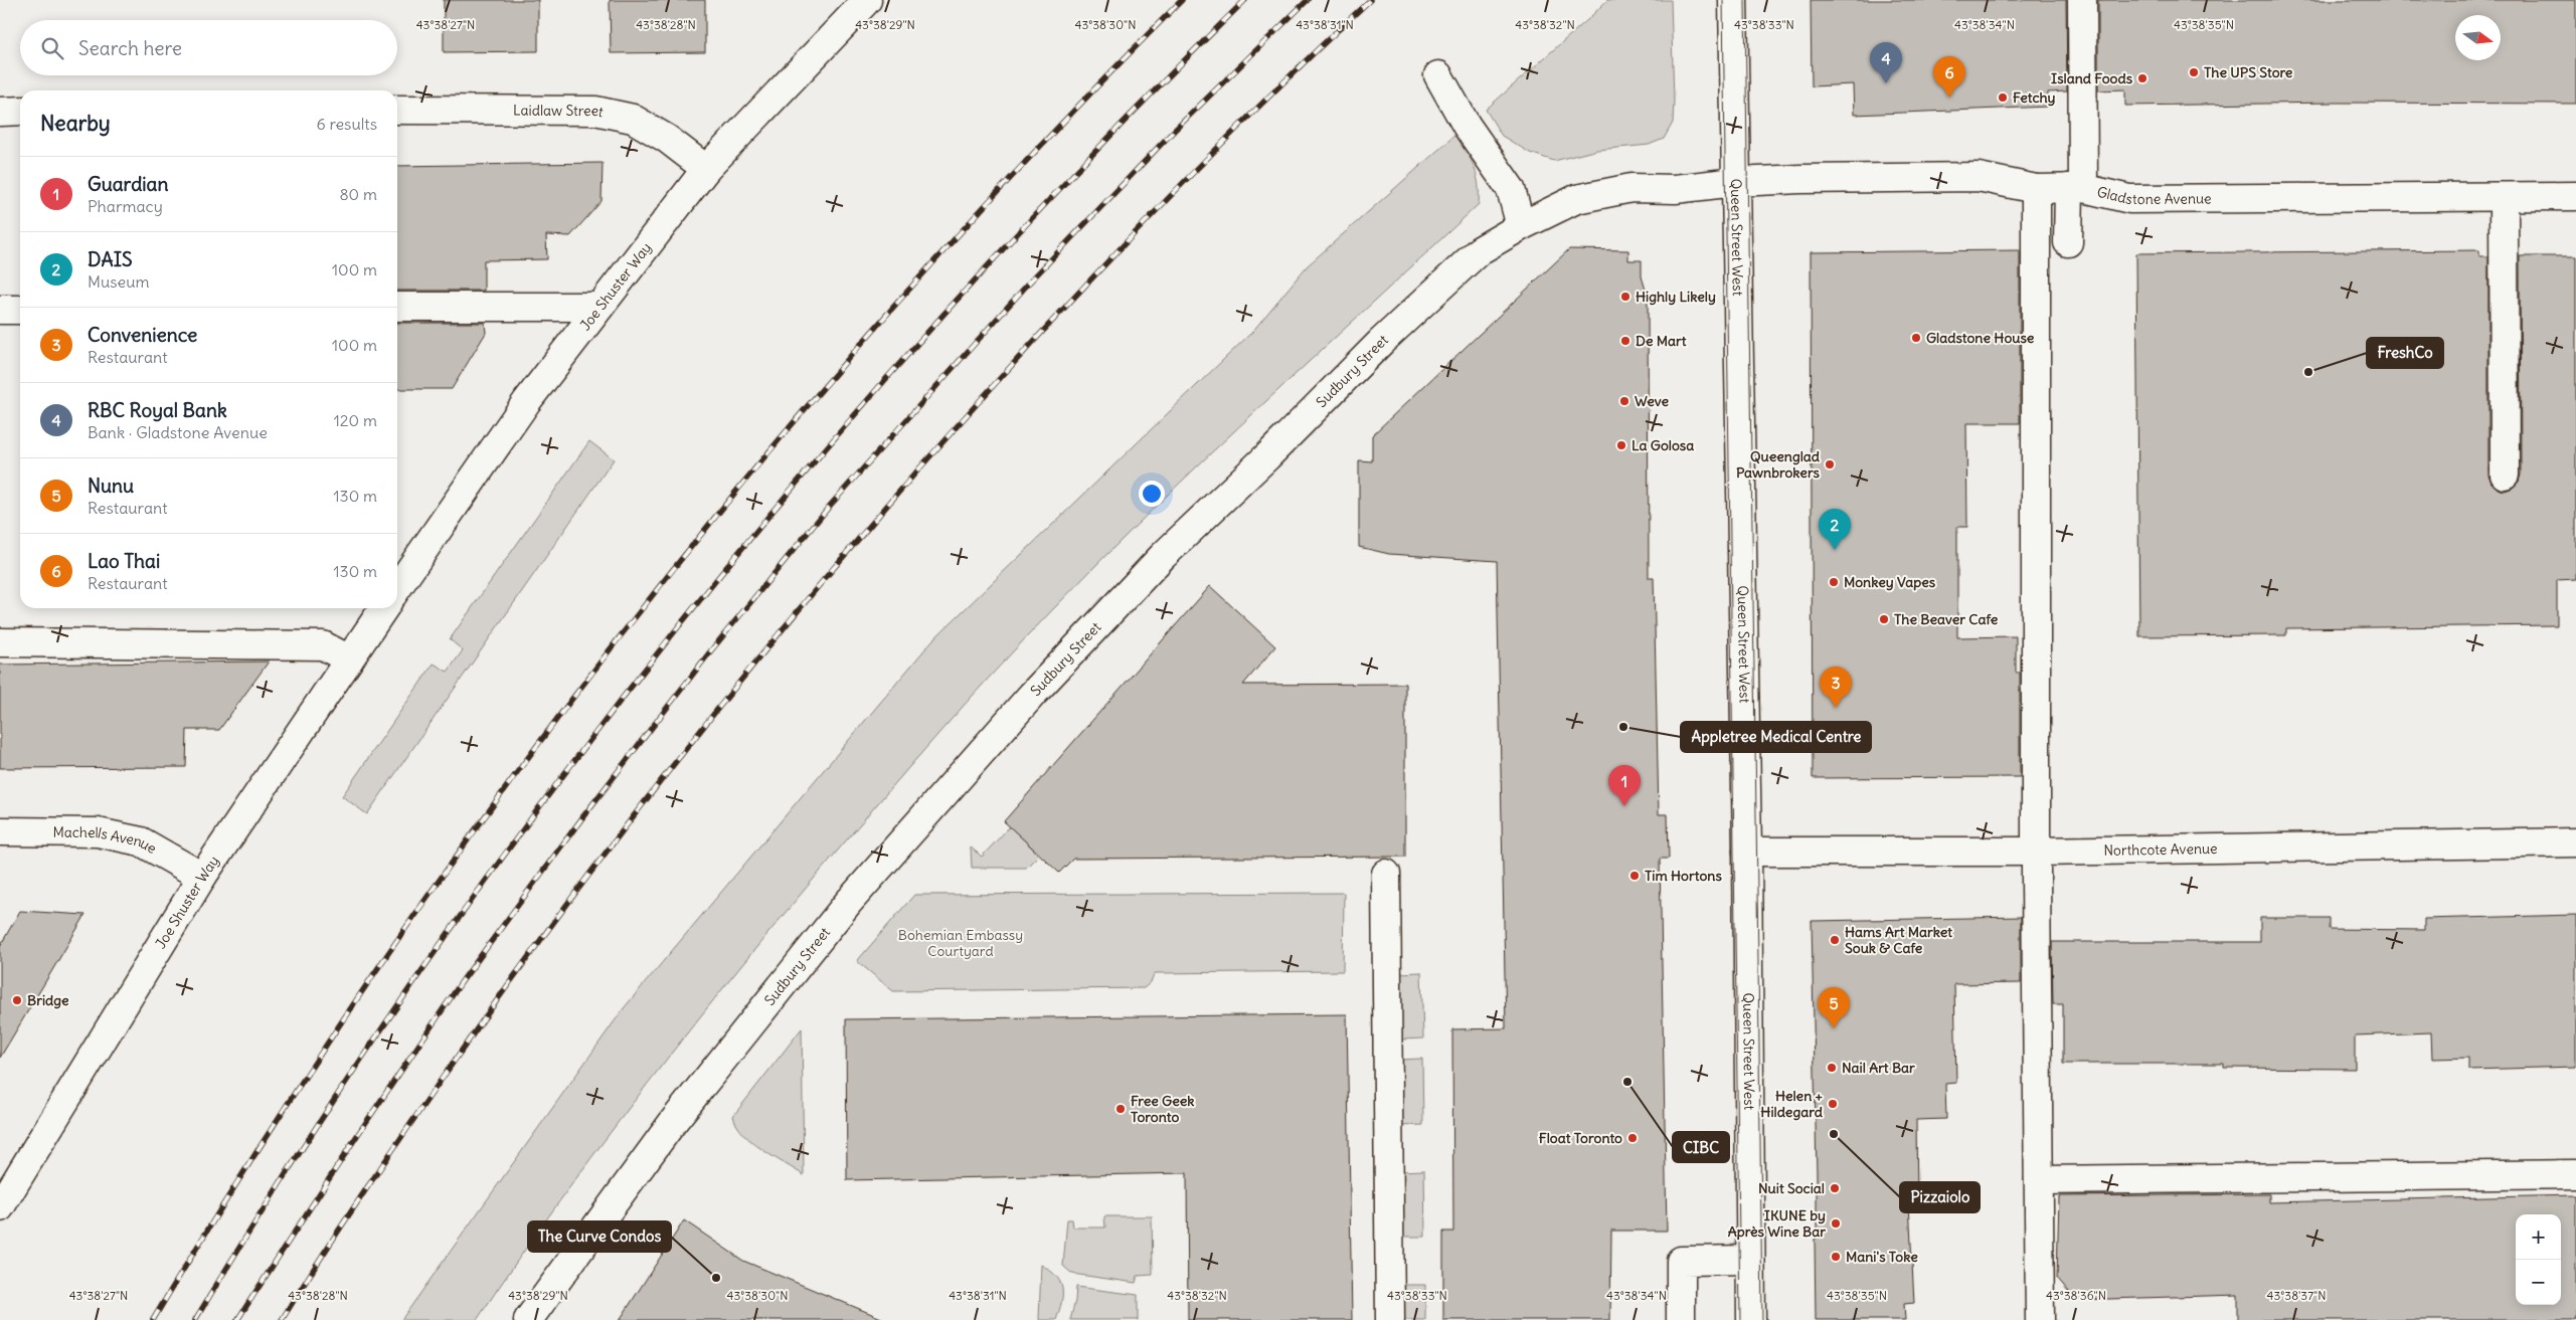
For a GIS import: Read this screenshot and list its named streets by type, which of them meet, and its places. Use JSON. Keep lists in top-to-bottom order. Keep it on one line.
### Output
{"streets":{"street":["Laidlaw Street","Gladstone Avenue","Queen Street West","Joe Shuster Way","Sudbury Street","Machells Avenue","Northcote Avenue"]},"crossings":[["Laidlaw Street","Joe Shuster Way"],["Gladstone Avenue","Queen Street West"],["Gladstone Avenue","Sudbury Street"],["Queen Street West","Sudbury Street"],["Queen Street West","Northcote Avenue"],["Joe Shuster Way","Machells Avenue"]],"parks":["Bohemian Embassy Courtyard"],"places":["The UPS Store","Island Foods","Fetchy","Highly Likely","Gladstone House","De Mart","FreshCo","Weve","La Golosa","Queenglad Pawnbrokers","Monkey Vapes","The Beaver Cafe","Appletree Medical Centre","Tim Hortons","Hams Art Market Souk & Cafe","Bridge","Nail Art Bar","CIBC","Helen + Hildegard","Free Geek Toronto","Pizzaiolo","Float Toronto","Nuit Social","IKUNE by Après Wine Bar","Mani's Toke","The Curve Condos"],"north":"right","page":{"search":"Search here","pins":["4","6","2","3","1","5"],"heading":["Nearby","6 results"],"list":[{"mark":"1","name":"Guardian","note":"Pharmacy","value":"80 m"},{"mark":"2","name":"DAIS","note":"Museum","value":"100 m"},{"mark":"3","name":"Convenience","note":"Restaurant","value":"100 m"},{"mark":"4","name":"RBC Royal Bank","note":"Bank · Gladstone Avenue","value":"120 m"},{"mark":"5","name":"Nunu","note":"Restaurant","value":"130 m"},{"mark":"6","name":"Lao Thai","note":"Restaurant","value":"130 m"}],"map_buttons":["+","−"]},"coordinates":["43°38'27\"N","43°38'28\"N","43°38'29\"N","43°38'30\"N","43°38'31\"N","43°38'32\"N","43°38'33\"N","43°38'34\"N","43°38'35\"N","43°38'36\"N","43°38'37\"N"]}
